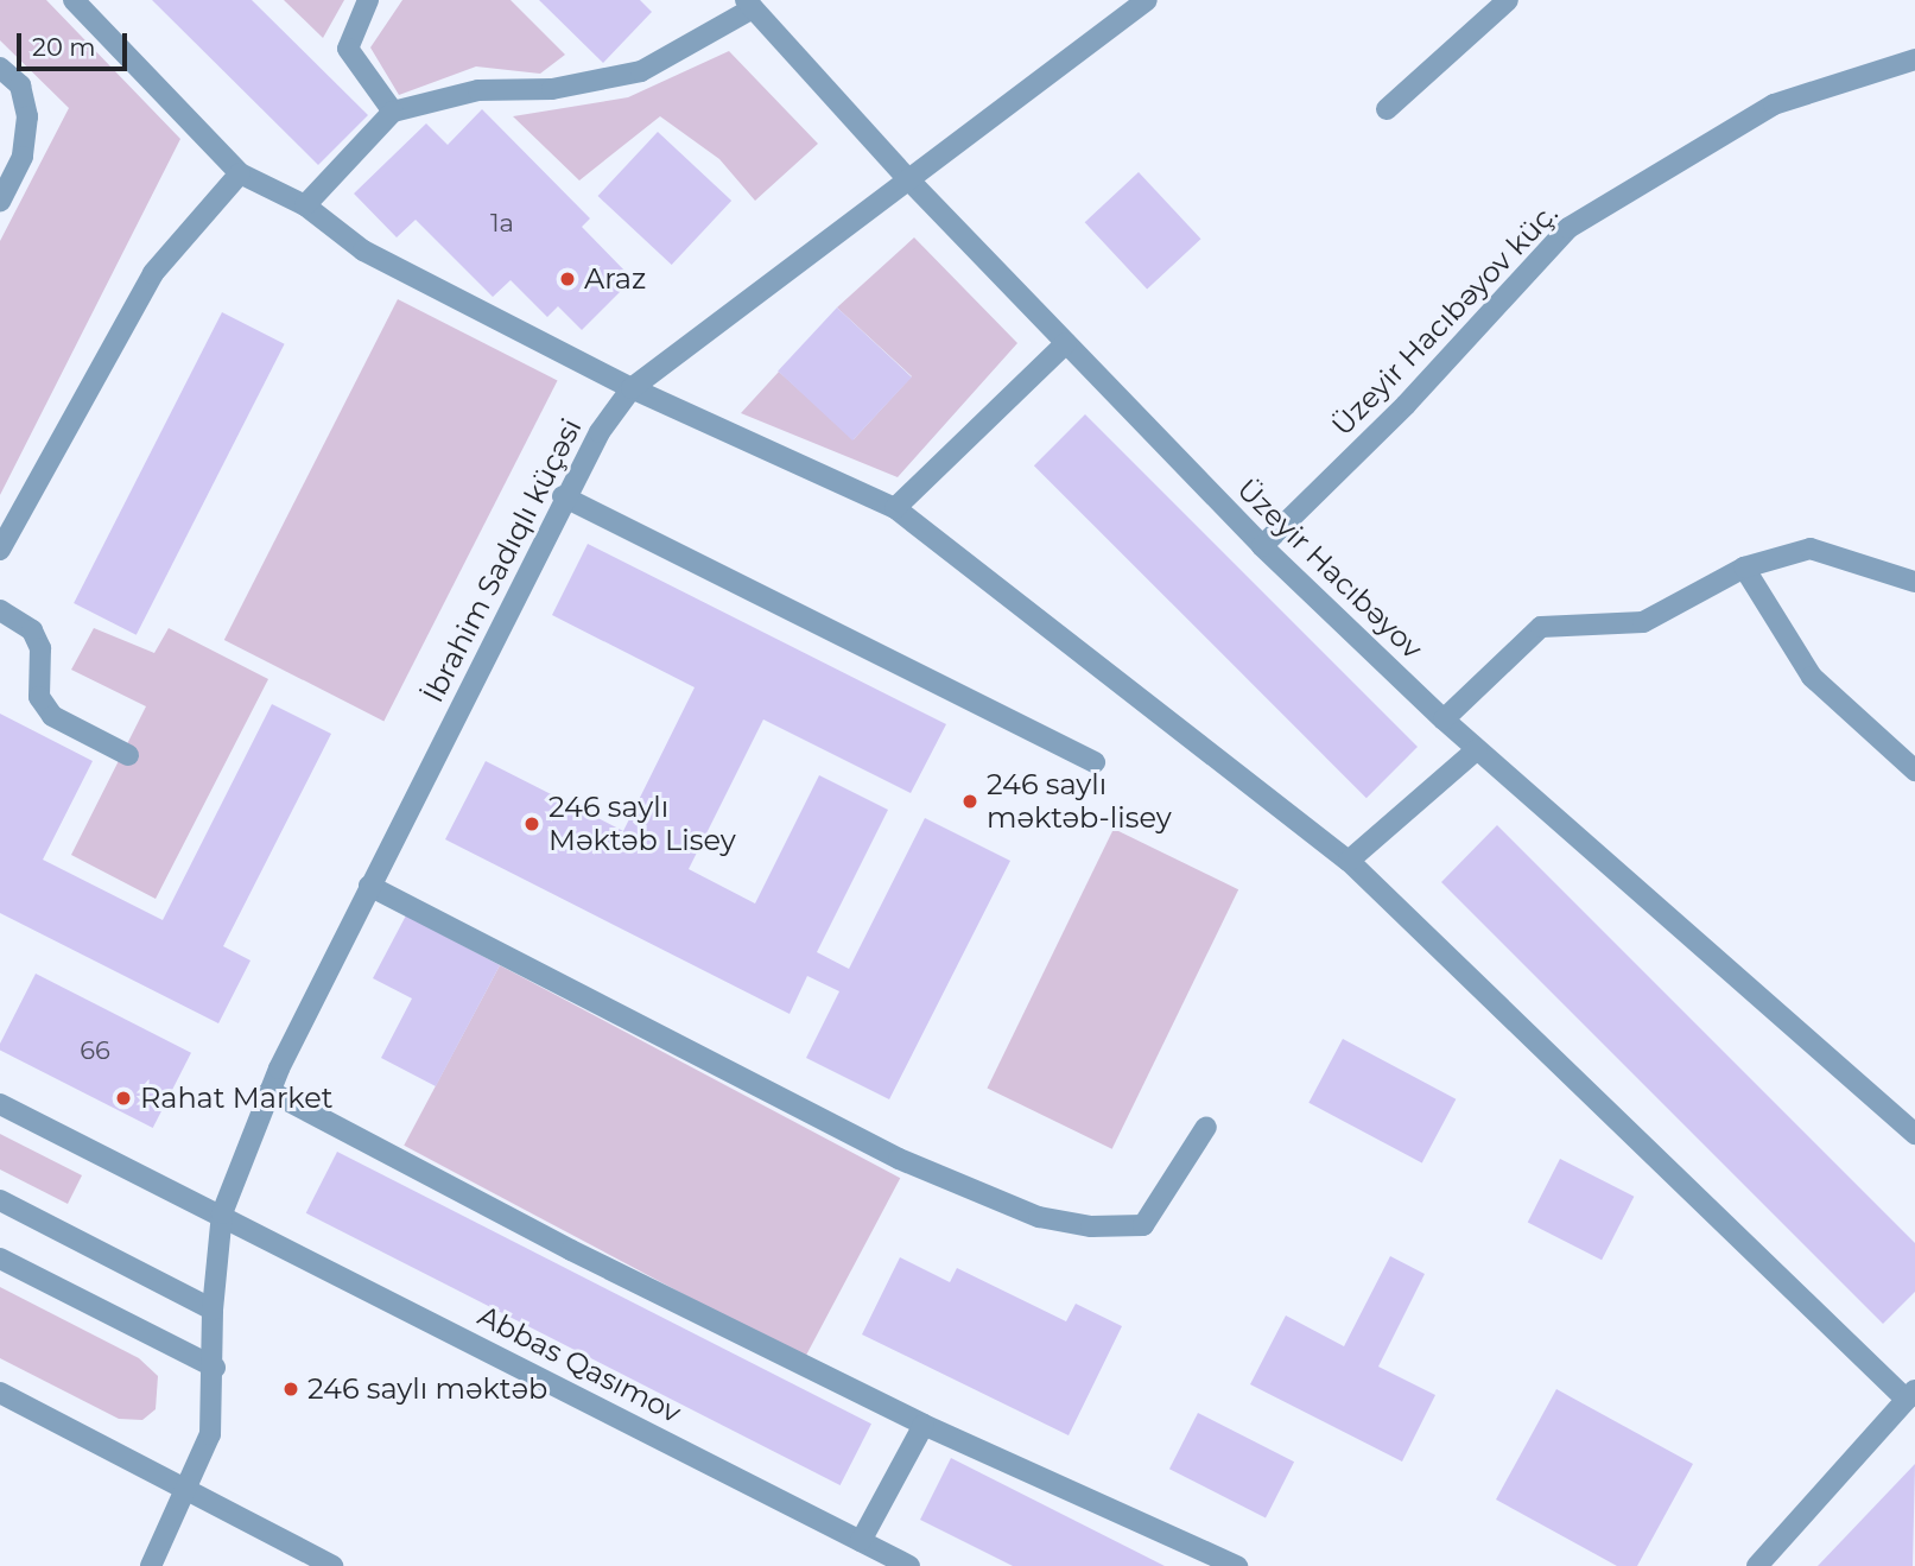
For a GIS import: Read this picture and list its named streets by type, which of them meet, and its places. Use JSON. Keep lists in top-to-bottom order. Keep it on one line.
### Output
{"streets":{"street":["Üzeyir Hacıbəyov küç.","İbrahim Sadıqlı küçəsi","Üzeyir Hacıbəyov","Abbas Qasımov"]},"crossings":[["Üzeyir Hacıbəyov küç.","Üzeyir Hacıbəyov"],["İbrahim Sadıqlı küçəsi","Üzeyir Hacıbəyov"],["İbrahim Sadıqlı küçəsi","Abbas Qasımov"]],"places":["Araz","246 saylı məktəb-lisey","246 saylı Məktəb Lisey","Rahat Market","246 saylı mәktәb"],"house_numbers":["1a","66"],"scale_bar":"20 m"}
